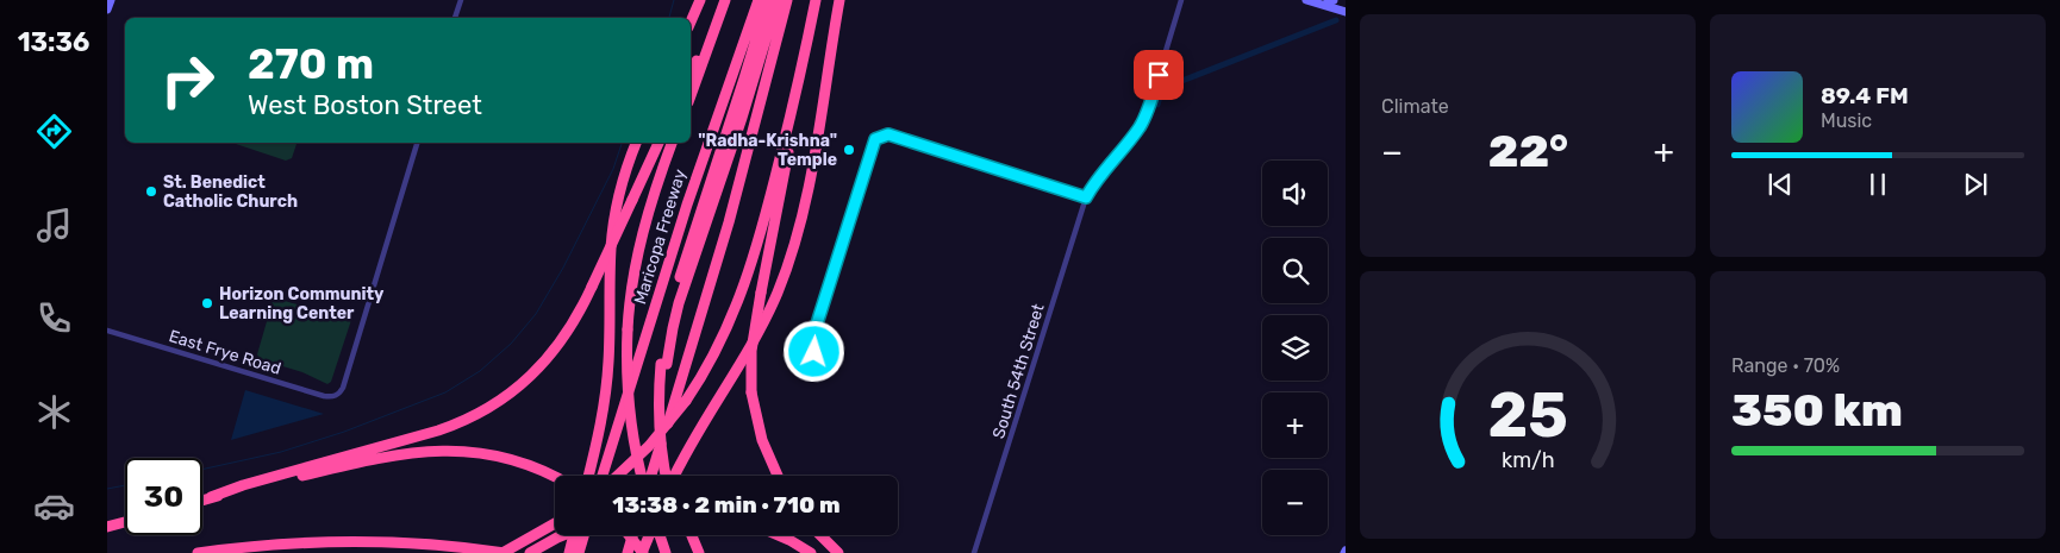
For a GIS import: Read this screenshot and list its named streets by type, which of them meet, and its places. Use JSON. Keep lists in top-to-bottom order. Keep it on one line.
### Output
{"streets":{"highway":["Maricopa Freeway"],"street":["East Frye Road","South 54th Street"]},"places":["\"Radha-Krishna\" Temple","St. Benedict Catholic Church","Horizon Community Learning Center"],"page":{"tabs":"13:36","tile":["Climate",["Range · 70%","350 km"]],"turn":["270 m","West Boston Street"],"song":["89.4 FM","Music"],"heat":["−","22°","+"],"map_buttons":["+","−"],"limit":"30","trip":"13:38 · 2 min · 710 m","gauge":["25","km/h"]}}
